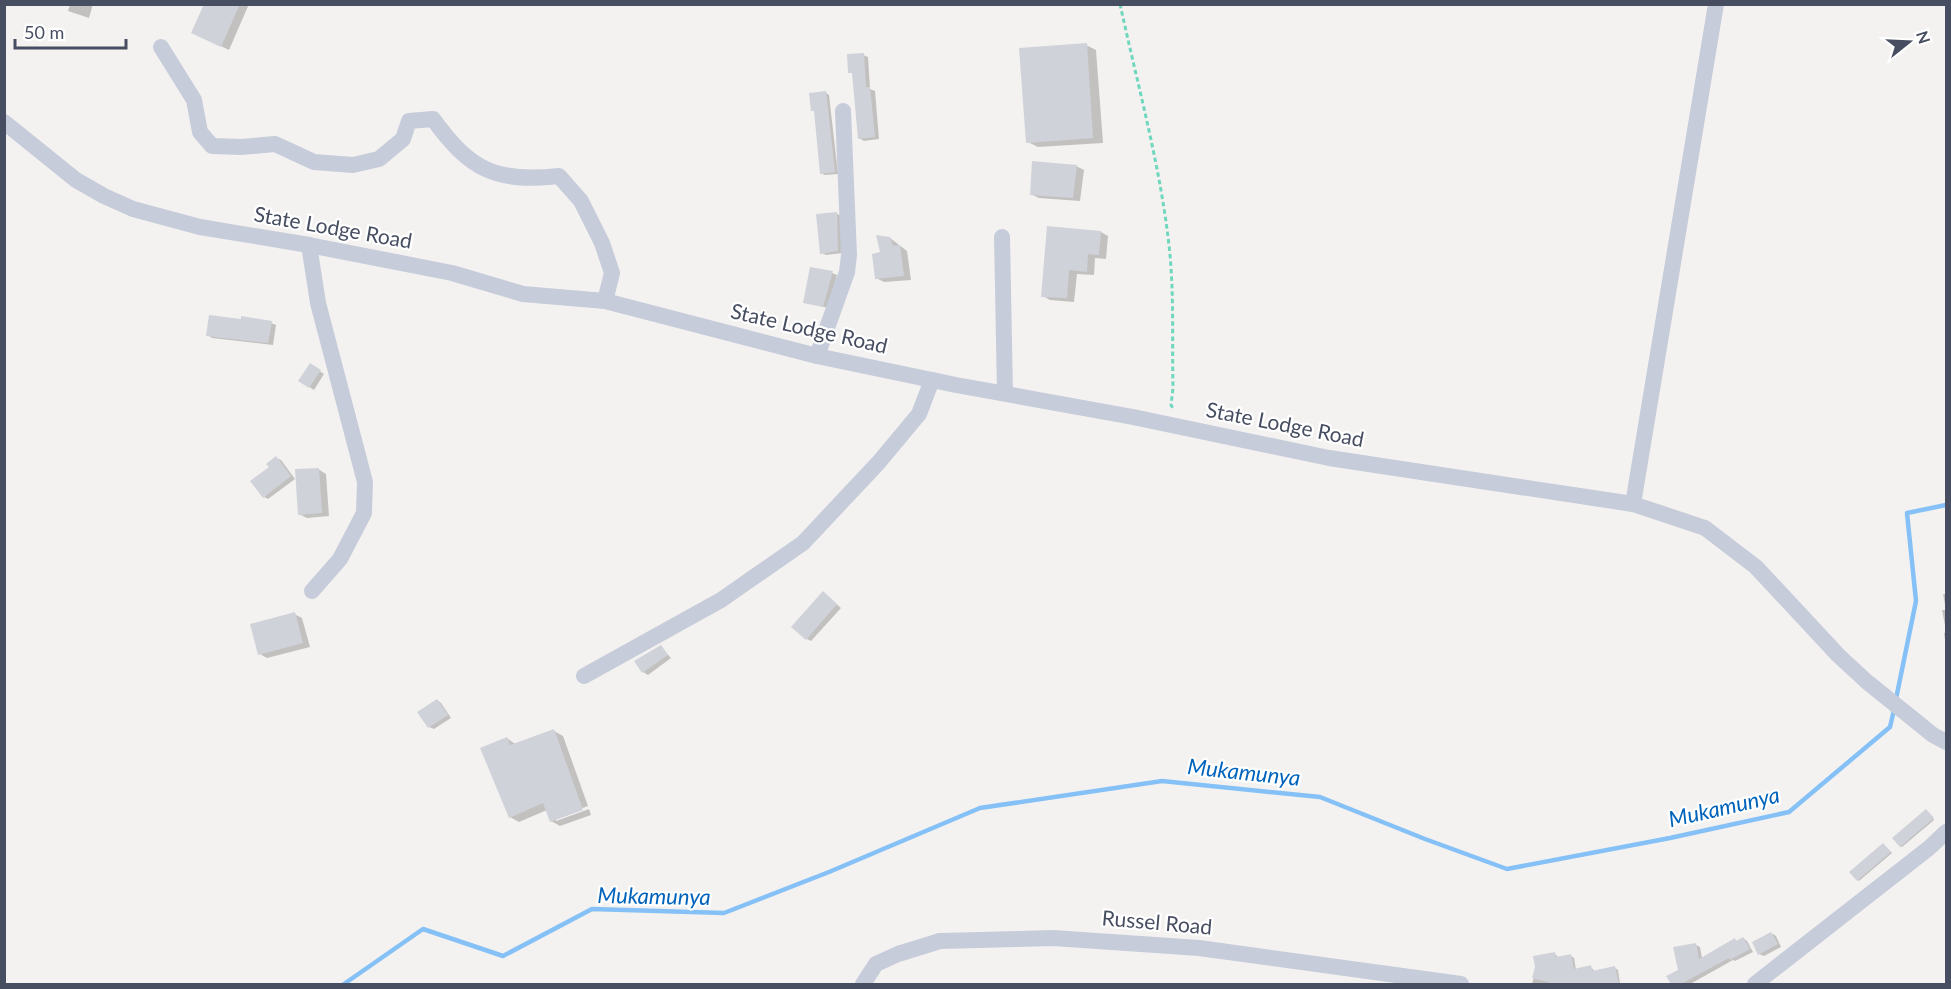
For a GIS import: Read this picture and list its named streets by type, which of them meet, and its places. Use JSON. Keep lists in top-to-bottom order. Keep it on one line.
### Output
{"streets":{"street":["State Lodge Road","Russel Road"]},"water":["Mukamunya"],"scale_bar":"50 m","north":"right"}
